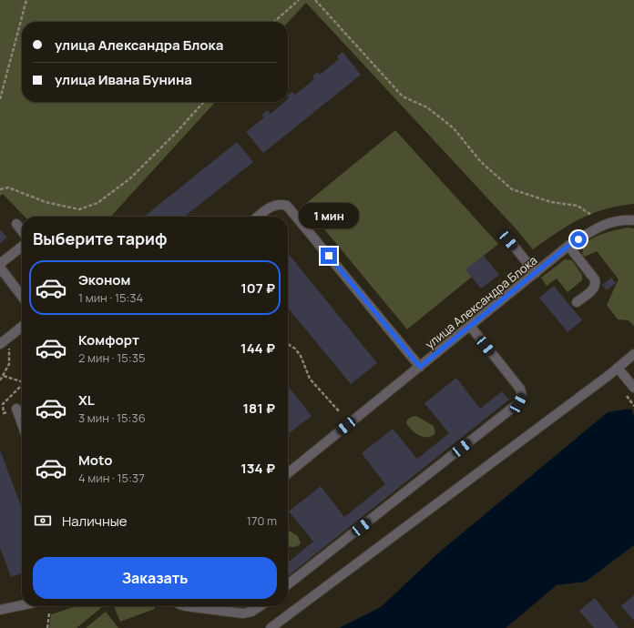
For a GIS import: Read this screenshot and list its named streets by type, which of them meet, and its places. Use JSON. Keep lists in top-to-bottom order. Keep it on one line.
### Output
{"streets":{"street":["улица Александра Блока"]},"page":{"banner":["улица Александра Блока","улица Ивана Бунина"],"bubble":"1 мин","heading":"Выберите тариф","list":[{"name":"Эконом","note":"1 мин · 15:34","value":"107 ₽"},{"name":"Комфорт","note":"2 мин · 15:35","value":"144 ₽"},{"name":"XL","note":"3 мин · 15:36","value":"181 ₽"},{"name":"Moto","note":"4 мин · 15:37","value":"134 ₽"}],"pay":["Наличные","170 m"],"buttons":"Заказать"}}
